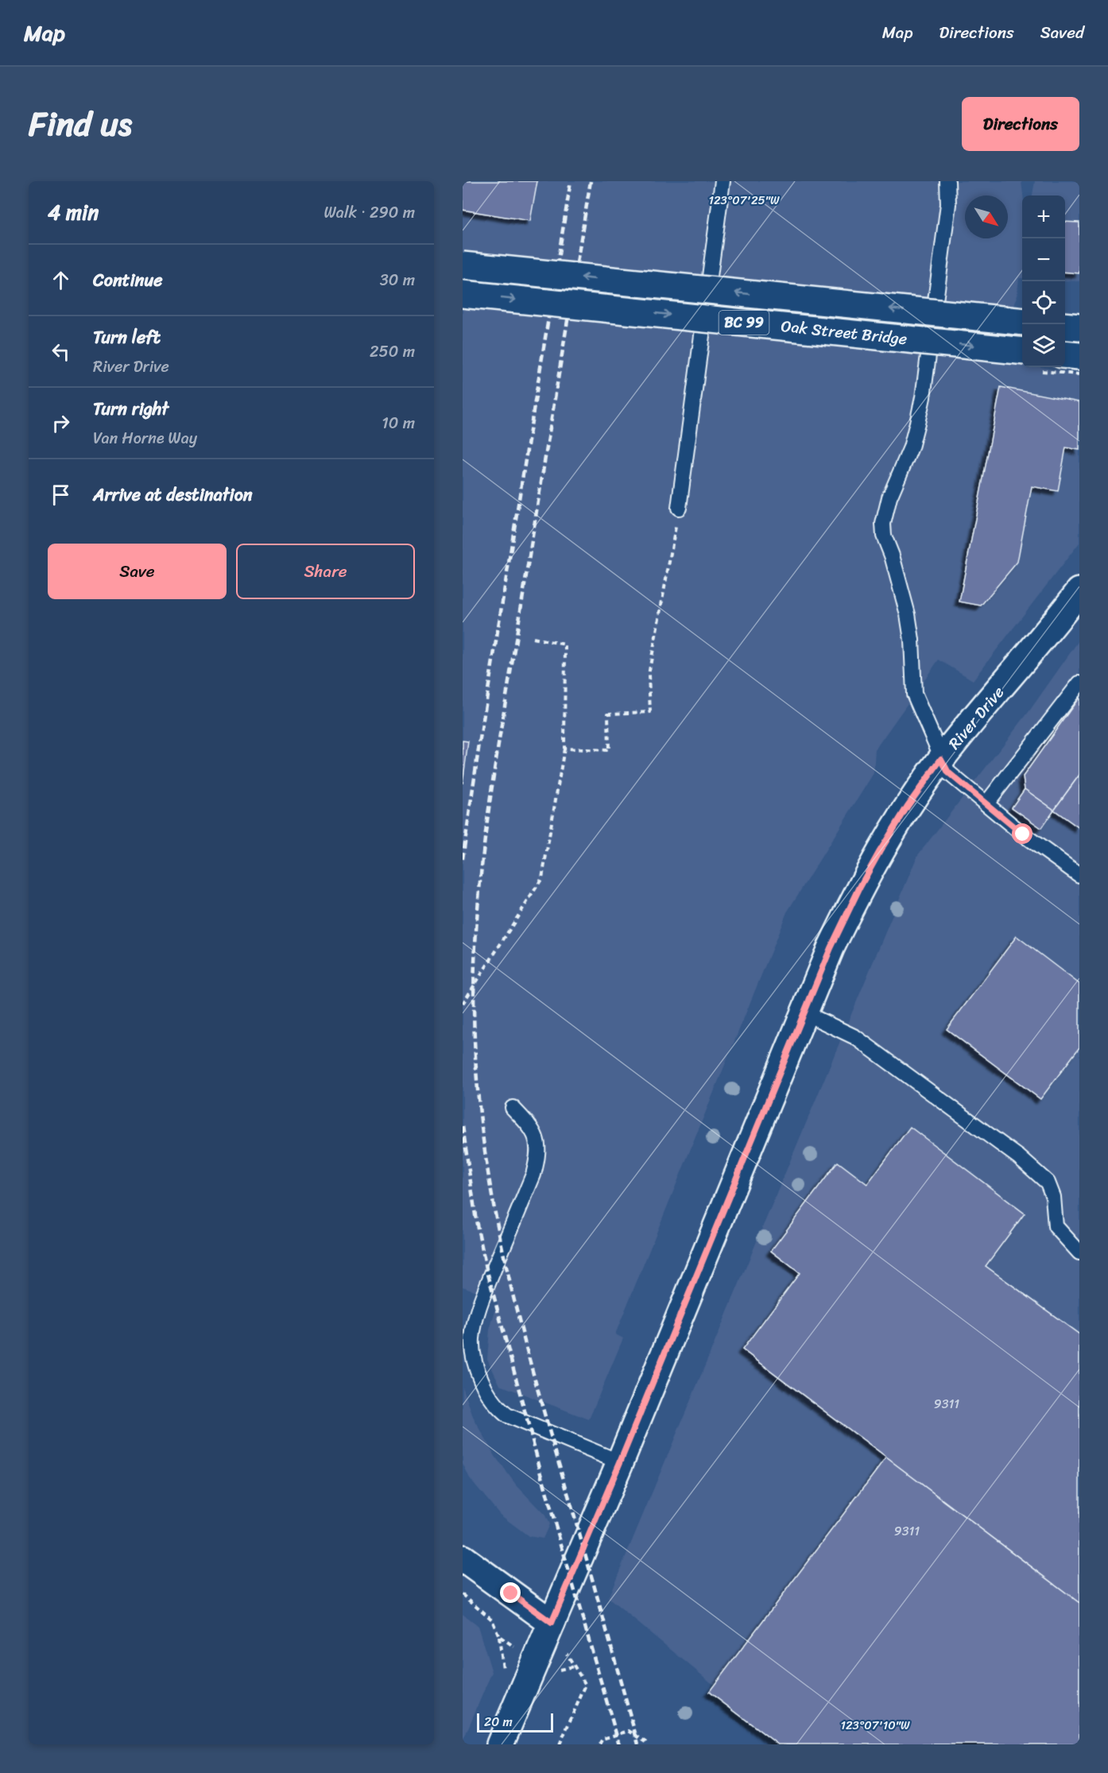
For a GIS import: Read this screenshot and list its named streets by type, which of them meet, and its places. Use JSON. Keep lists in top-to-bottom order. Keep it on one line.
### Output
{"streets":{"main road":["BC 99","Oak Street Bridge","River Drive"]},"house_numbers":["9311","9311"],"scale_bar":"20 m","north":"bottom right","page":{"header":"Map","nav":["Map","Directions","Saved"],"title":"Find us","buttons":["Directions",["Save","Share"]],"heading":["4 min","Walk · 290 m"],"map_buttons":["+","−"],"list":[["Continue","30 m"],["Turn left","River Drive","250 m"],["Turn right","Van Horne Way","10 m"],"Arrive at destination"],"scale":"20 m"},"coordinates":["123°07'25\"W","123°07'10\"W"]}
